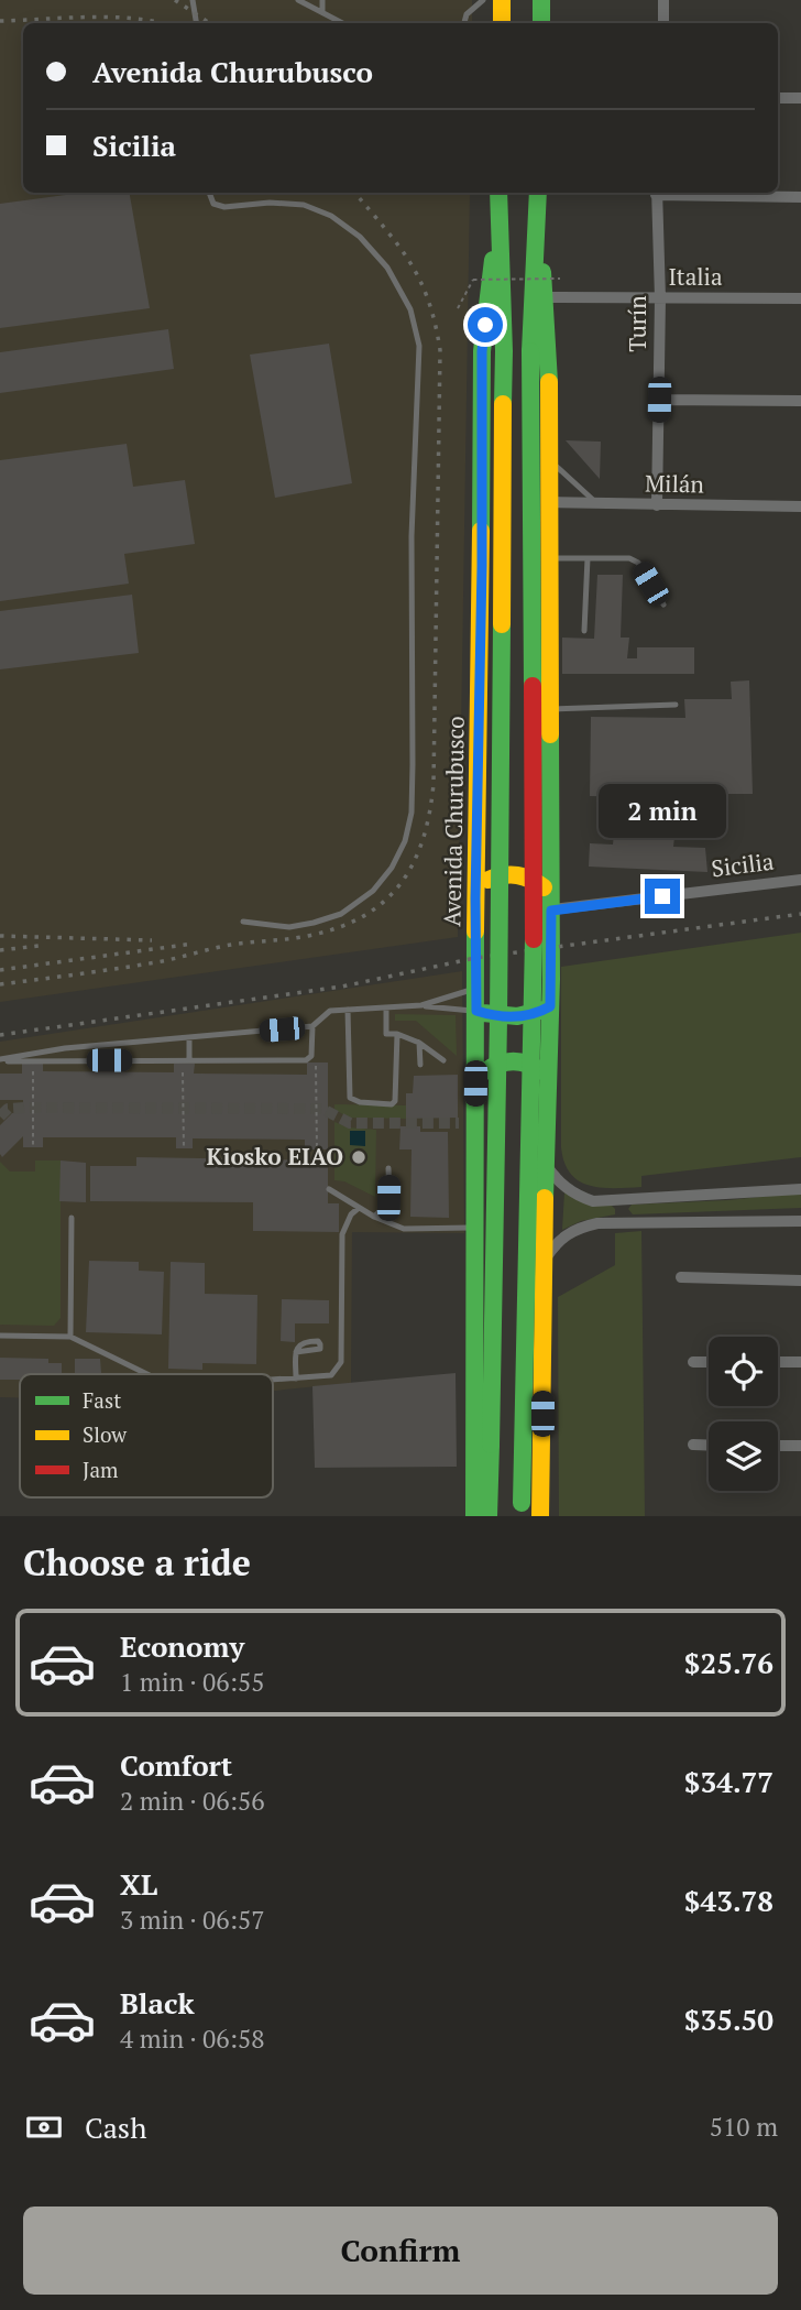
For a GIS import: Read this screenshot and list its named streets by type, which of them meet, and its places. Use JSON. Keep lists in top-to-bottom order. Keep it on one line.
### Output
{"streets":{"main road":["Avenida Churubusco"],"street":["Italia","Turín","Milán","Sicilia"]},"crossings":[["Italia","Turín"],["Turín","Milán"]],"places":["Kiosko EIAO"],"legend":["Fast","Slow","Jam"],"page":{"banner":["Avenida Churubusco","Sicilia"],"bubble":"2 min","heading":"Choose a ride","list":[{"name":"Economy","note":"1 min · 06:55","value":"$25.76"},{"name":"Comfort","note":"2 min · 06:56","value":"$34.77"},{"name":"XL","note":"3 min · 06:57","value":"$43.78"},{"name":"Black","note":"4 min · 06:58","value":"$35.50"}],"pay":["Cash","510 m"],"buttons":"Confirm"}}
